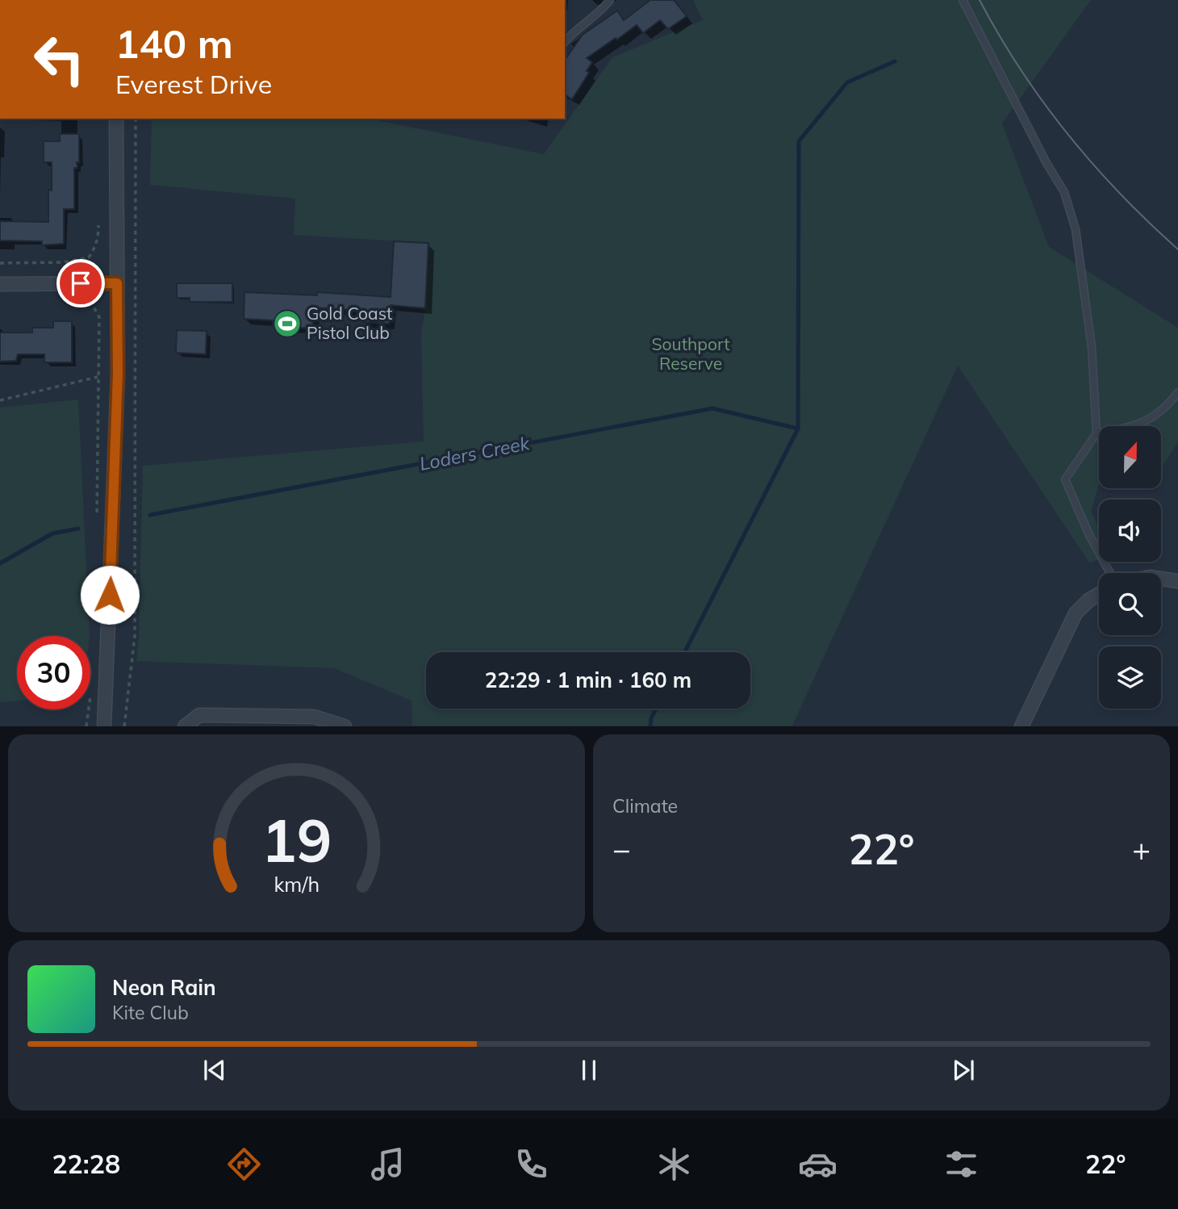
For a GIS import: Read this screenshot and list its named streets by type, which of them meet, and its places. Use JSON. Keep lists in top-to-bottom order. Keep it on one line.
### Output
{"water":["Loders Creek"],"parks":["Southport Reserve"],"places":{"sports":["Gold Coast Pistol Club"]},"north":"top","page":{"turn":["140 m","Everest Drive"],"limit":"30","trip":"22:29 · 1 min · 160 m","tile":"Climate","heat":["−","22°","+"],"song":["Neon Rain","Kite Club"],"tabs":["22:28","22°"],"gauge":["19","km/h"]}}
